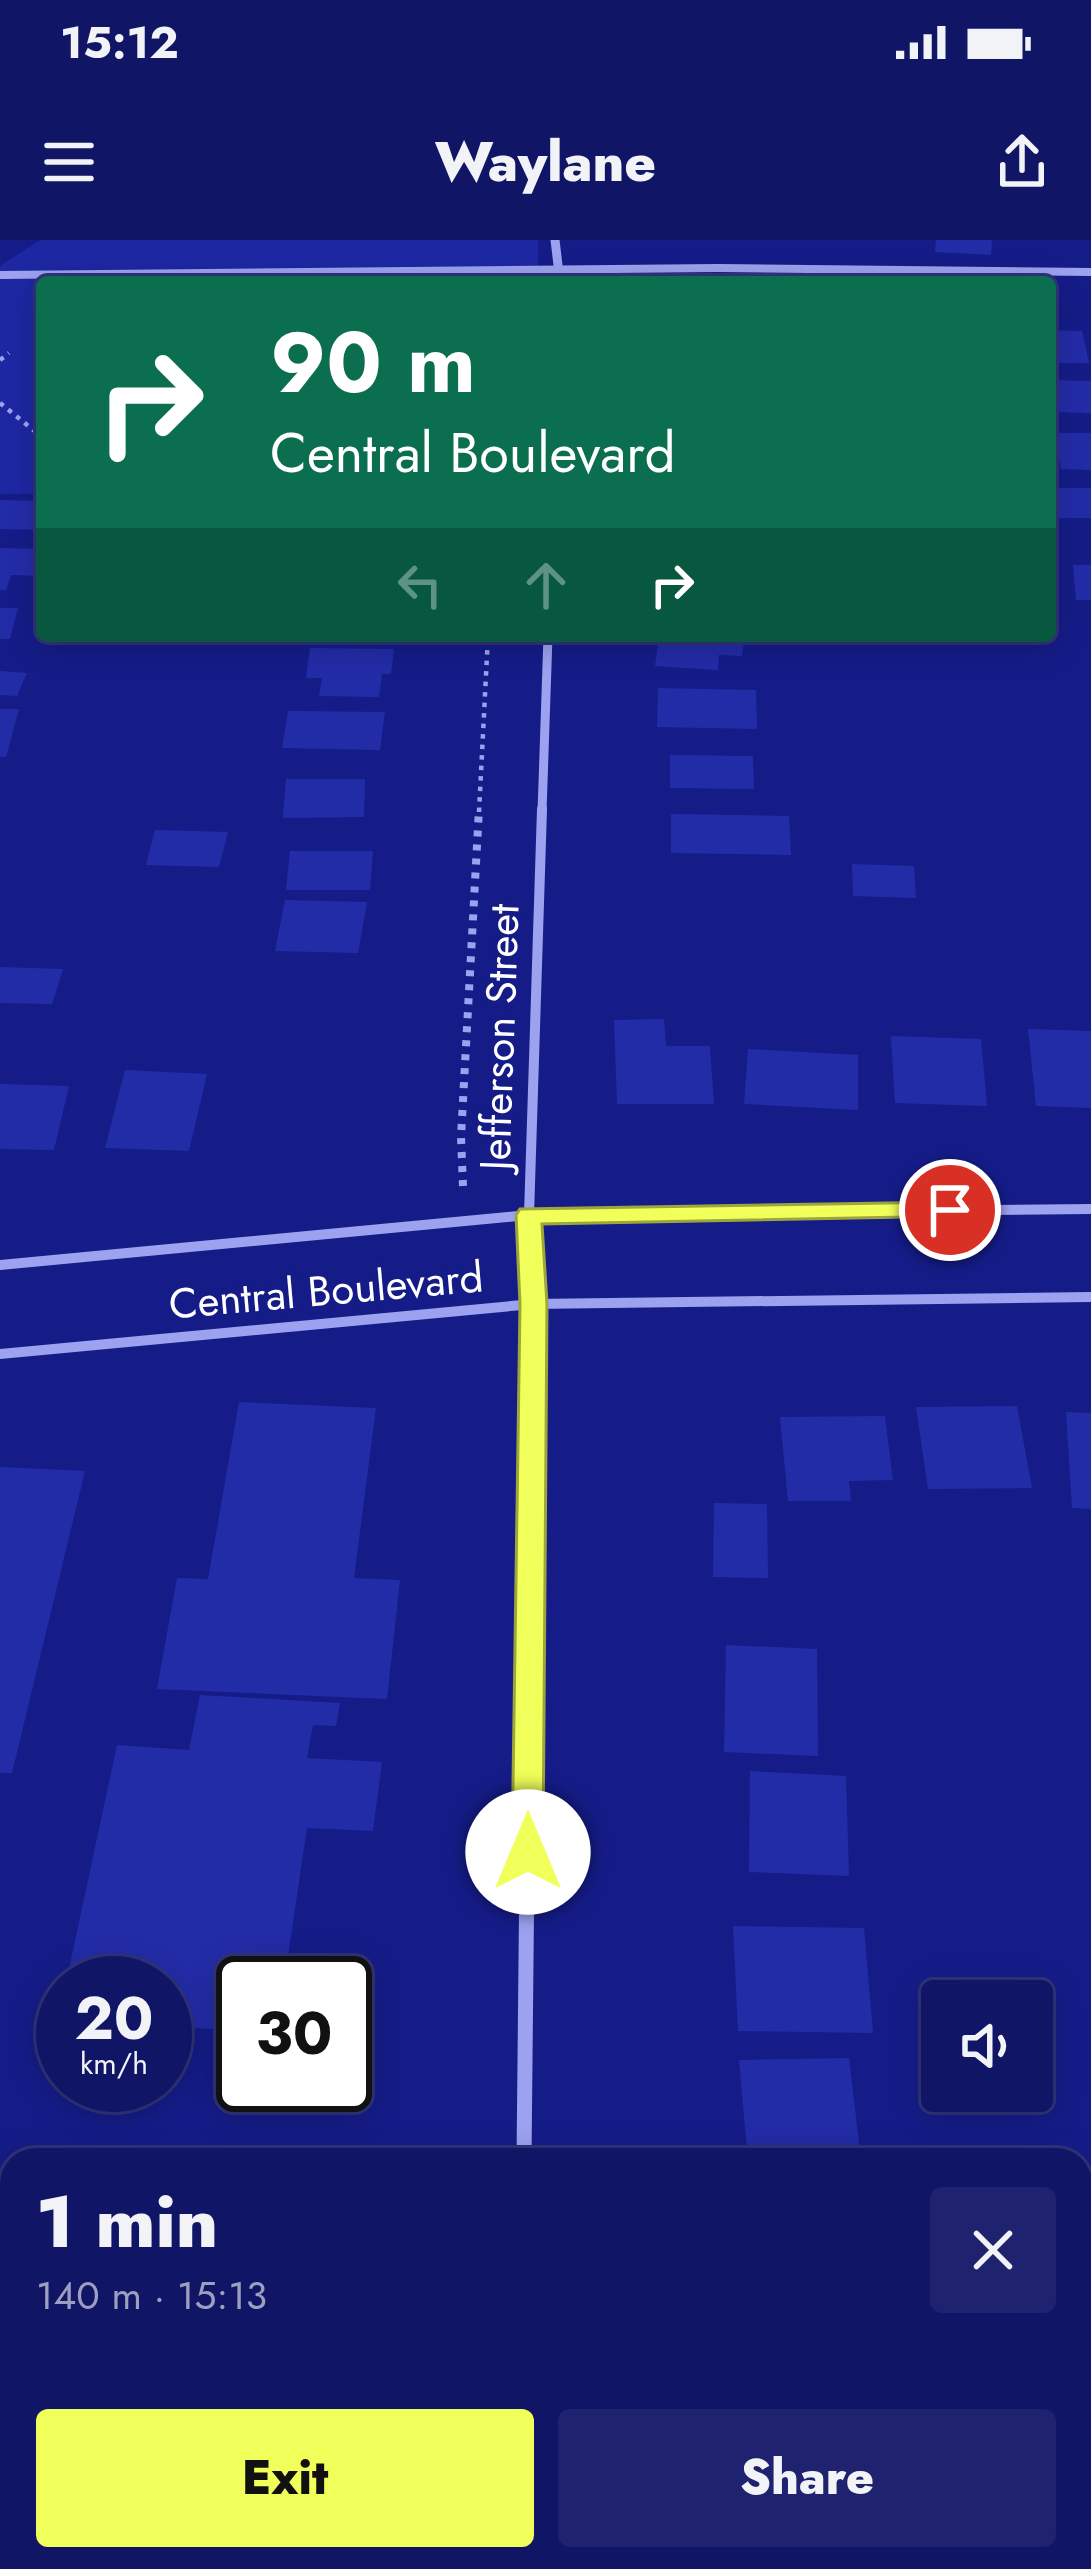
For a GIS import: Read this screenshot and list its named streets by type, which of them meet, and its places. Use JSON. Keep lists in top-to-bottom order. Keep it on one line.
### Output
{"streets":{"street":["Jefferson Street","Central Boulevard"]},"crossings":[["Jefferson Street","Central Boulevard"]],"page":{"status":"15:12","header":"Waylane","turn":["90 m","Central Boulevard"],"speed":"20 km/h","limit":"30","heading":["1 min","140 m · 15:13"],"buttons":["Exit","Share"]}}
